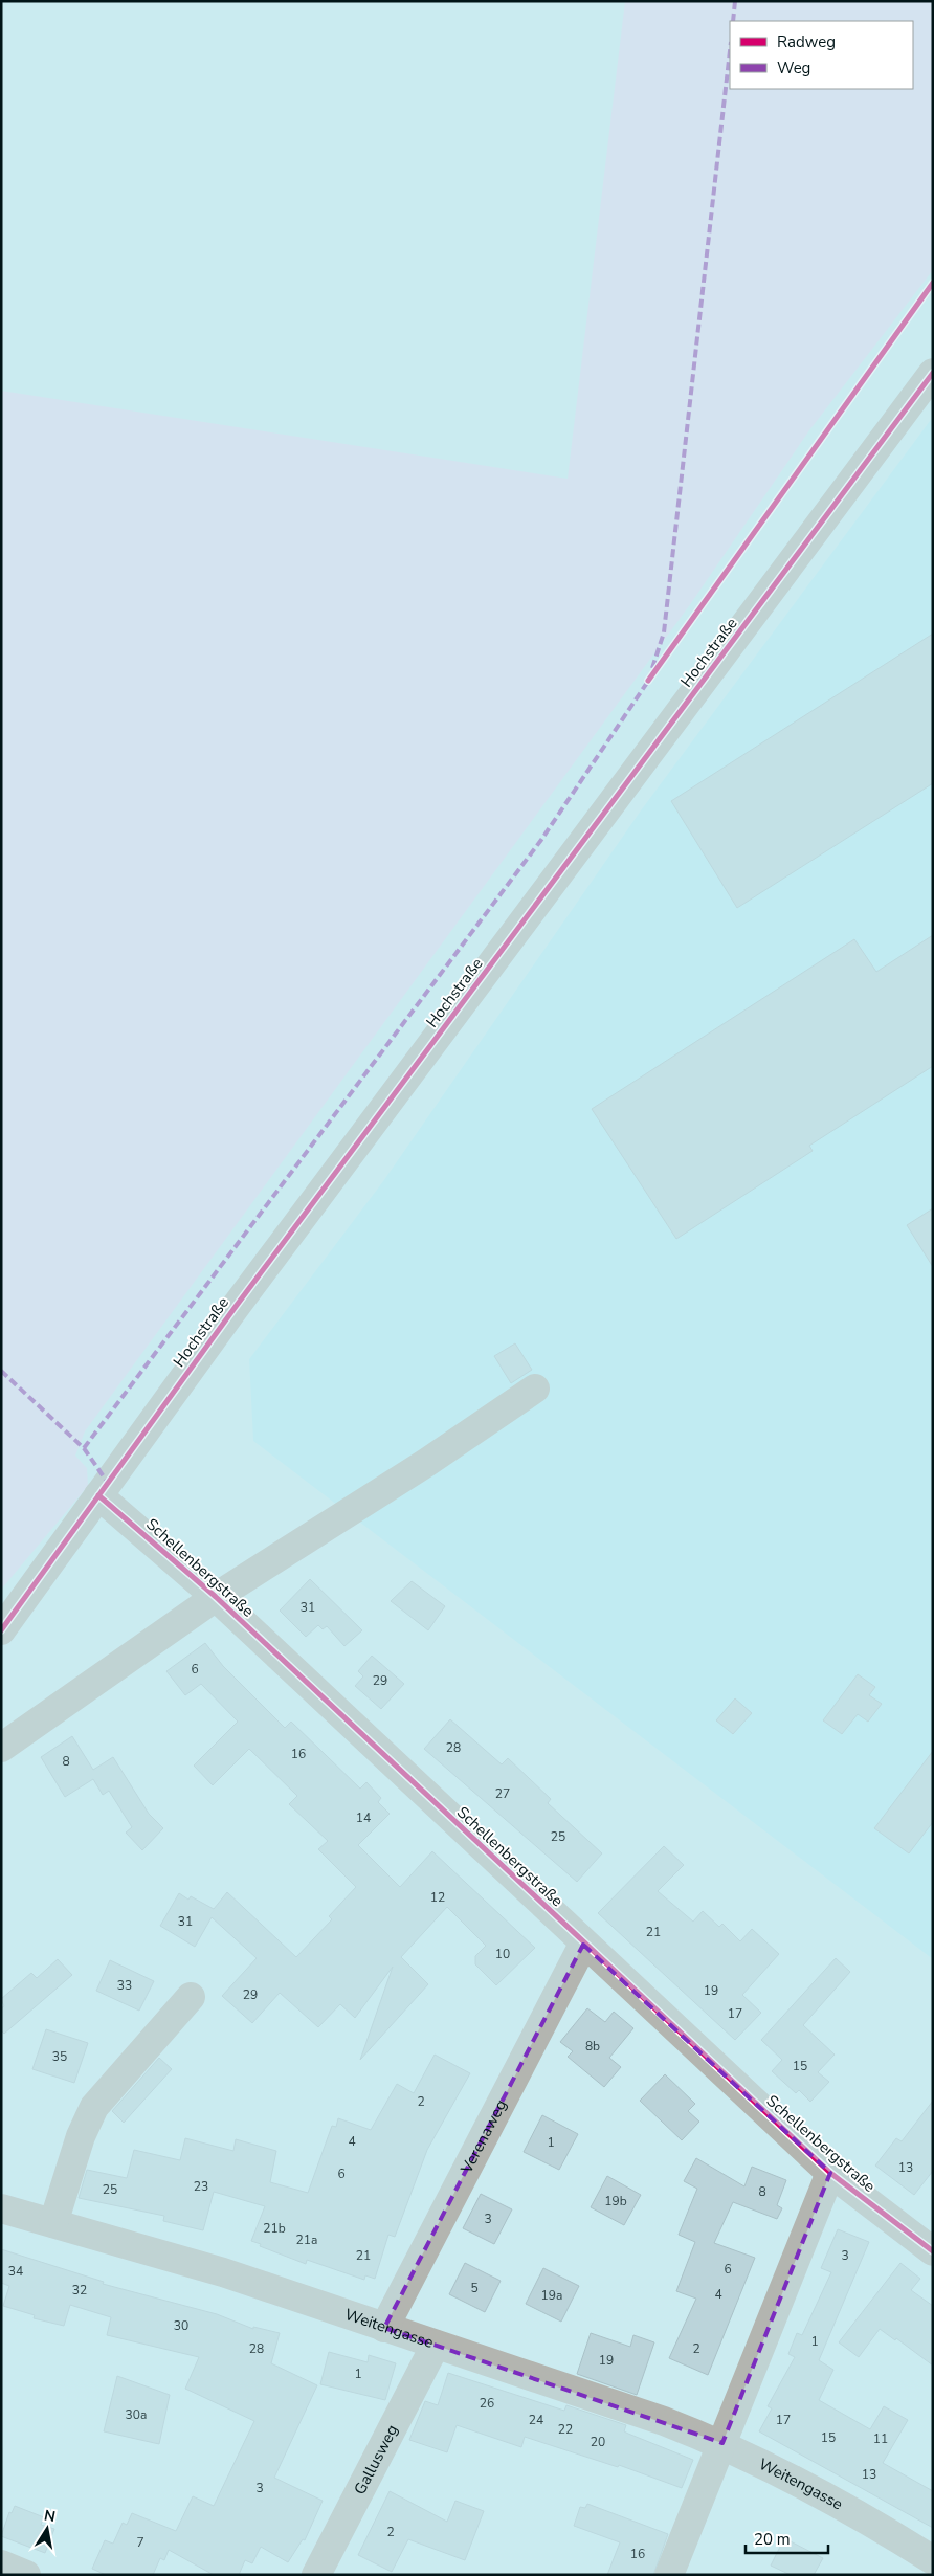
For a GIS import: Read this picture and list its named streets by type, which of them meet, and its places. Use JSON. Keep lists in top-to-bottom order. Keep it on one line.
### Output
{"streets":{"street":["Hochstraße","Schellenbergstraße","Verenaweg","Weitengasse","Gallusweg"]},"crossings":[["Hochstraße","Schellenbergstraße"],["Schellenbergstraße","Verenaweg"],["Schellenbergstraße","Weitengasse"],["Verenaweg","Weitengasse"],["Weitengasse","Gallusweg"]],"house_numbers":["31","6","29","28","16","8","27","14","25","12","31","21","10","33","19","29","17","8b","35","15","2","4","1","13","6","23","25","8","19b","3","21b","21a","21","3","6","34","5","32","4","19a","30","1","28","2","19","1","26","30a","24","17","22","15","11","20","13","3","2","7","16"],"legend":["Radweg","Weg"],"scale_bar":"20 m","north":"top"}
